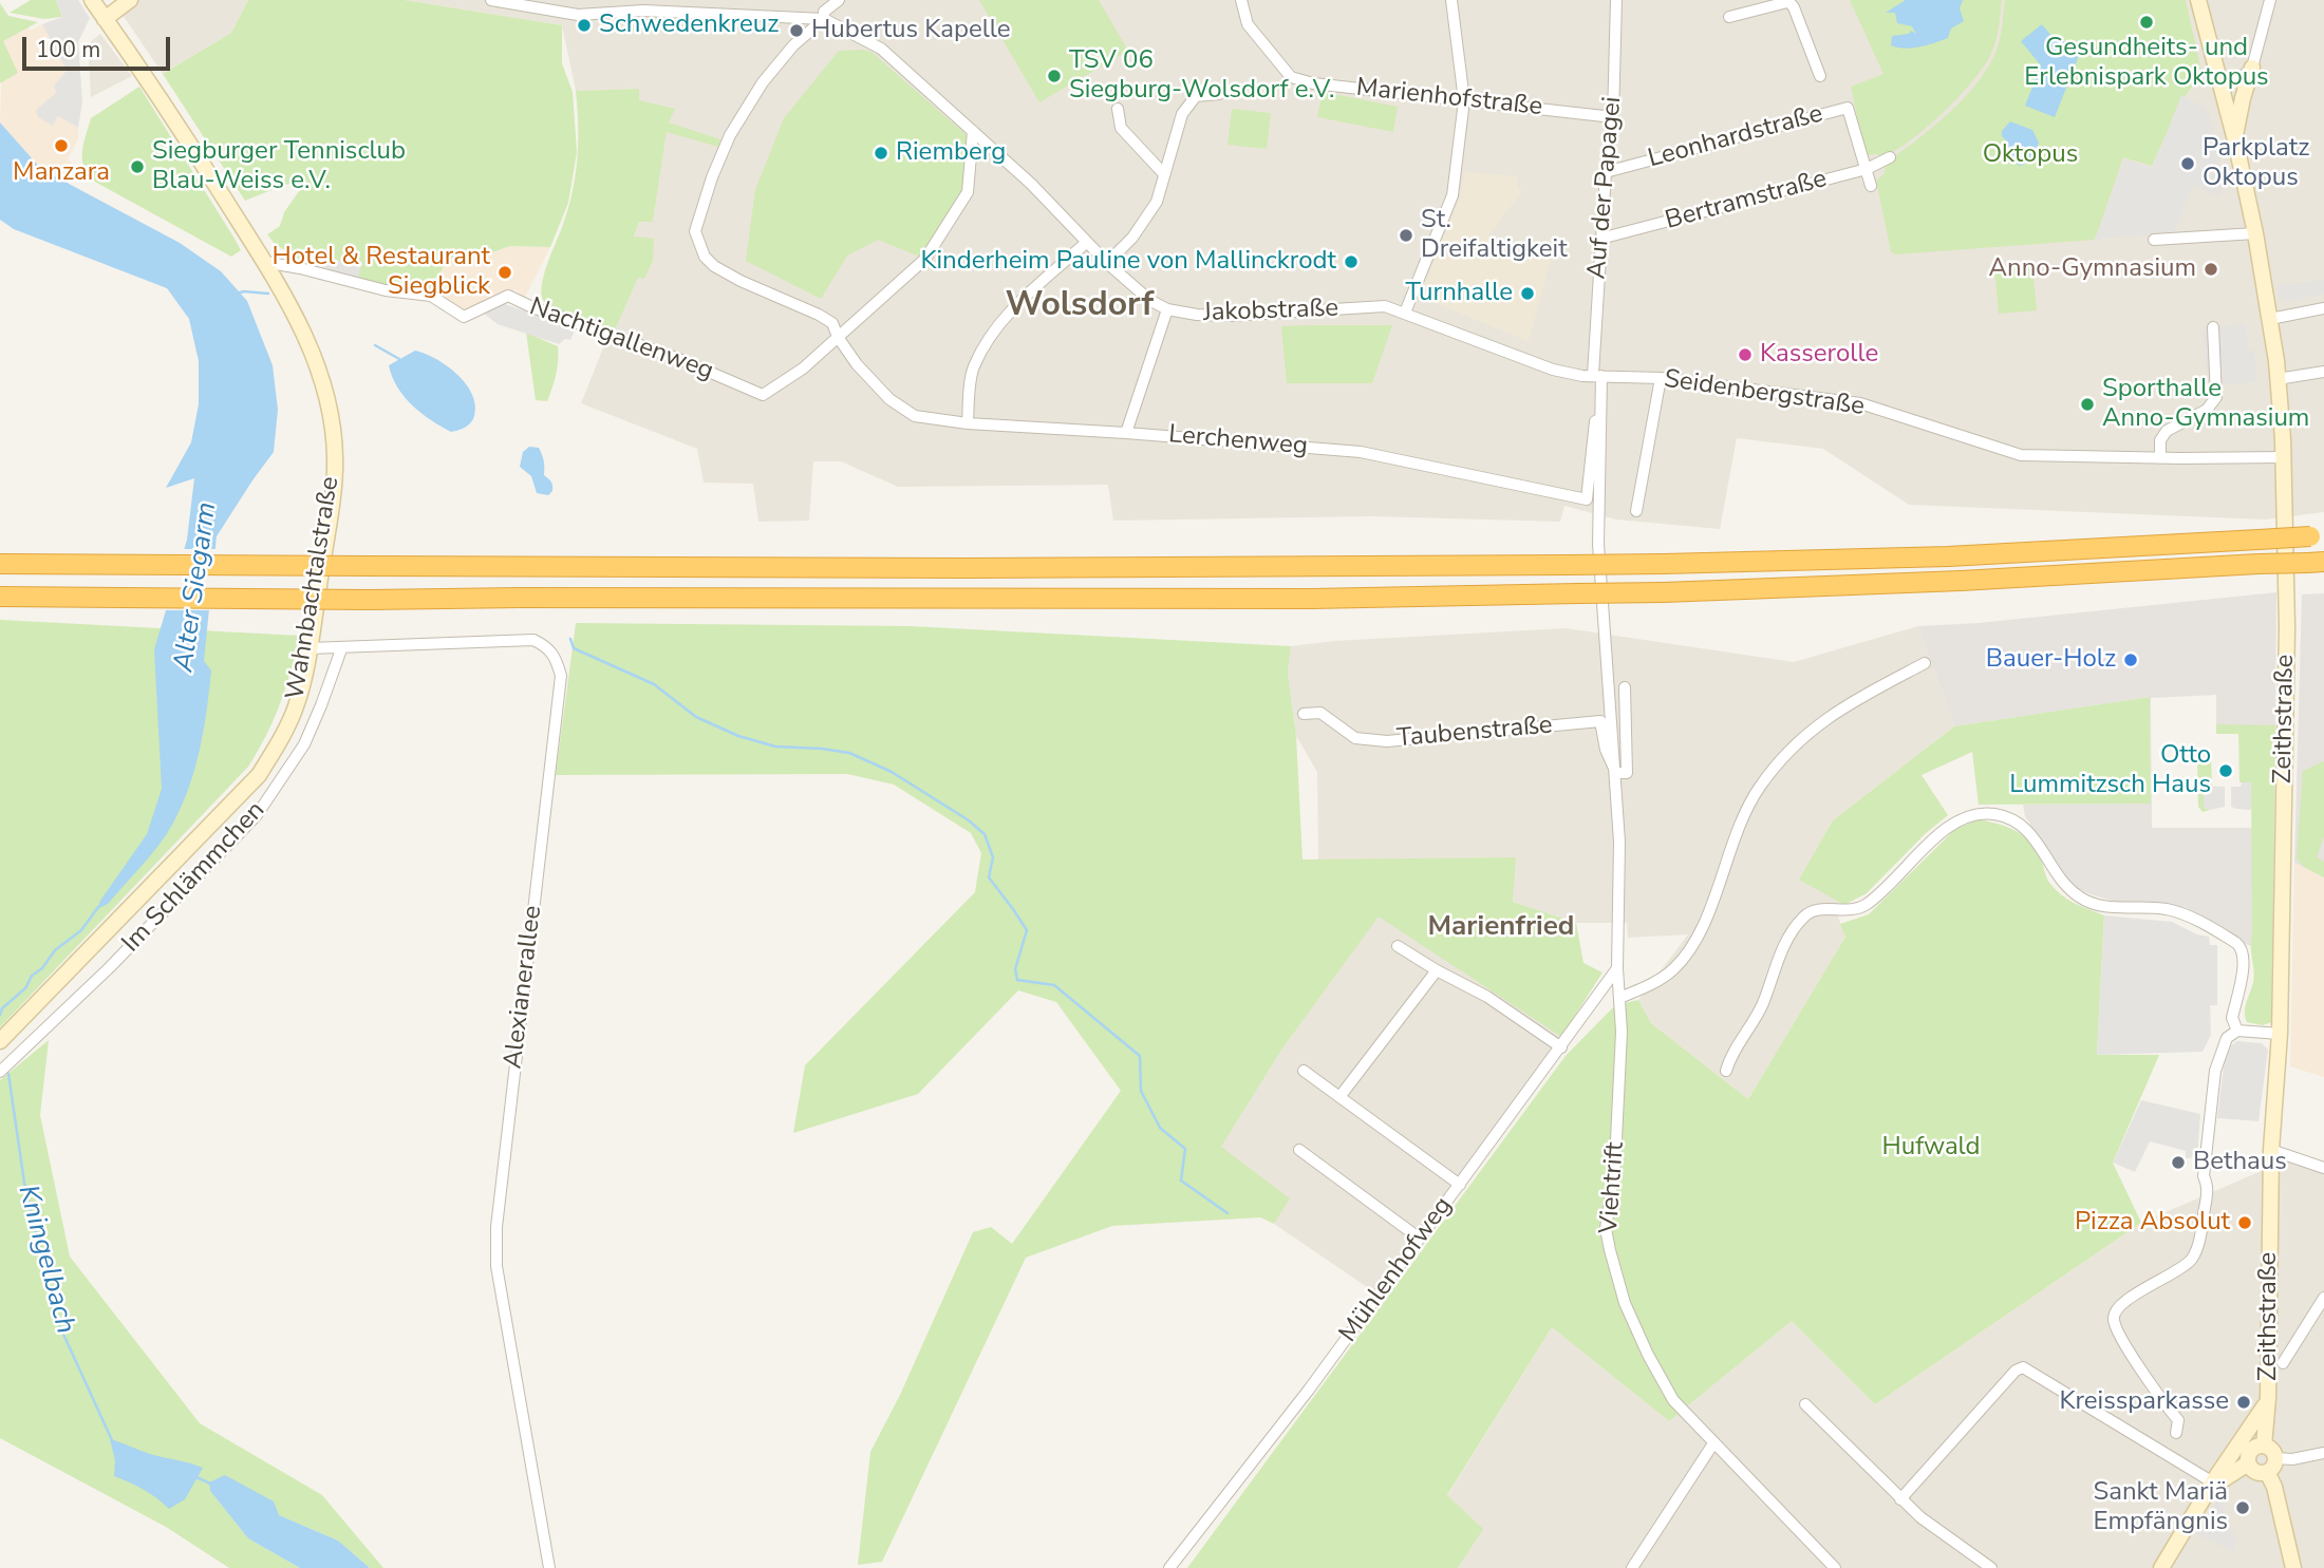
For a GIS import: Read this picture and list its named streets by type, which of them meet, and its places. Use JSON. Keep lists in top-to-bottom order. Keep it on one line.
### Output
{"streets":{"street":["Marienhofstraße","Leonhardstraße","Auf der Papagei","Bertramstraße","Jakobstraße","Nachtigallenweg","Seidenbergstraße","Lerchenweg","Wahnbachtalstraße","Zeithstraße","Taubenstraße","Im Schlämmchen","Alexianerallee","Viehtrift","Mühlenhofweg"]},"crossings":[["Marienhofstraße","Auf der Papagei"],["Leonhardstraße","Auf der Papagei"],["Leonhardstraße","Bertramstraße"],["Auf der Papagei","Bertramstraße"],["Auf der Papagei","Jakobstraße"],["Auf der Papagei","Seidenbergstraße"],["Auf der Papagei","Lerchenweg"],["Auf der Papagei","Viehtrift"],["Jakobstraße","Seidenbergstraße"],["Jakobstraße","Lerchenweg"],["Nachtigallenweg","Lerchenweg"],["Nachtigallenweg","Wahnbachtalstraße"],["Seidenbergstraße","Zeithstraße"],["Wahnbachtalstraße","Alexianerallee"],["Taubenstraße","Viehtrift"],["Im Schlämmchen","Alexianerallee"],["Viehtrift","Mühlenhofweg"]],"districts":["Wolsdorf","Marienfried"],"water":["Alter Siegarm","Kningelbach"],"parks":["Oktopus","Hufwald"],"places":["Gesundheits- und Erlebnispark Oktopus","Schwedenkreuz","Hubertus Kapelle","TSV 06 Siegburg-Wolsdorf e.V.","Manzara","Riemberg","Parkplatz Oktopus","Siegburger Tennisclub Blau-Weiss e.V.","St. Dreifaltigkeit","Kinderheim Pauline von Mallinckrodt","Anno-Gymnasium","Hotel & Restaurant Siegblick","Turnhalle","Kasserolle","Sporthalle Anno-Gymnasium","Bauer-Holz","Otto Lummitzsch Haus","Bethaus","Pizza Absolut","Kreissparkasse","Sankt Mariä Empfängnis"],"scale_bar":"100 m"}
